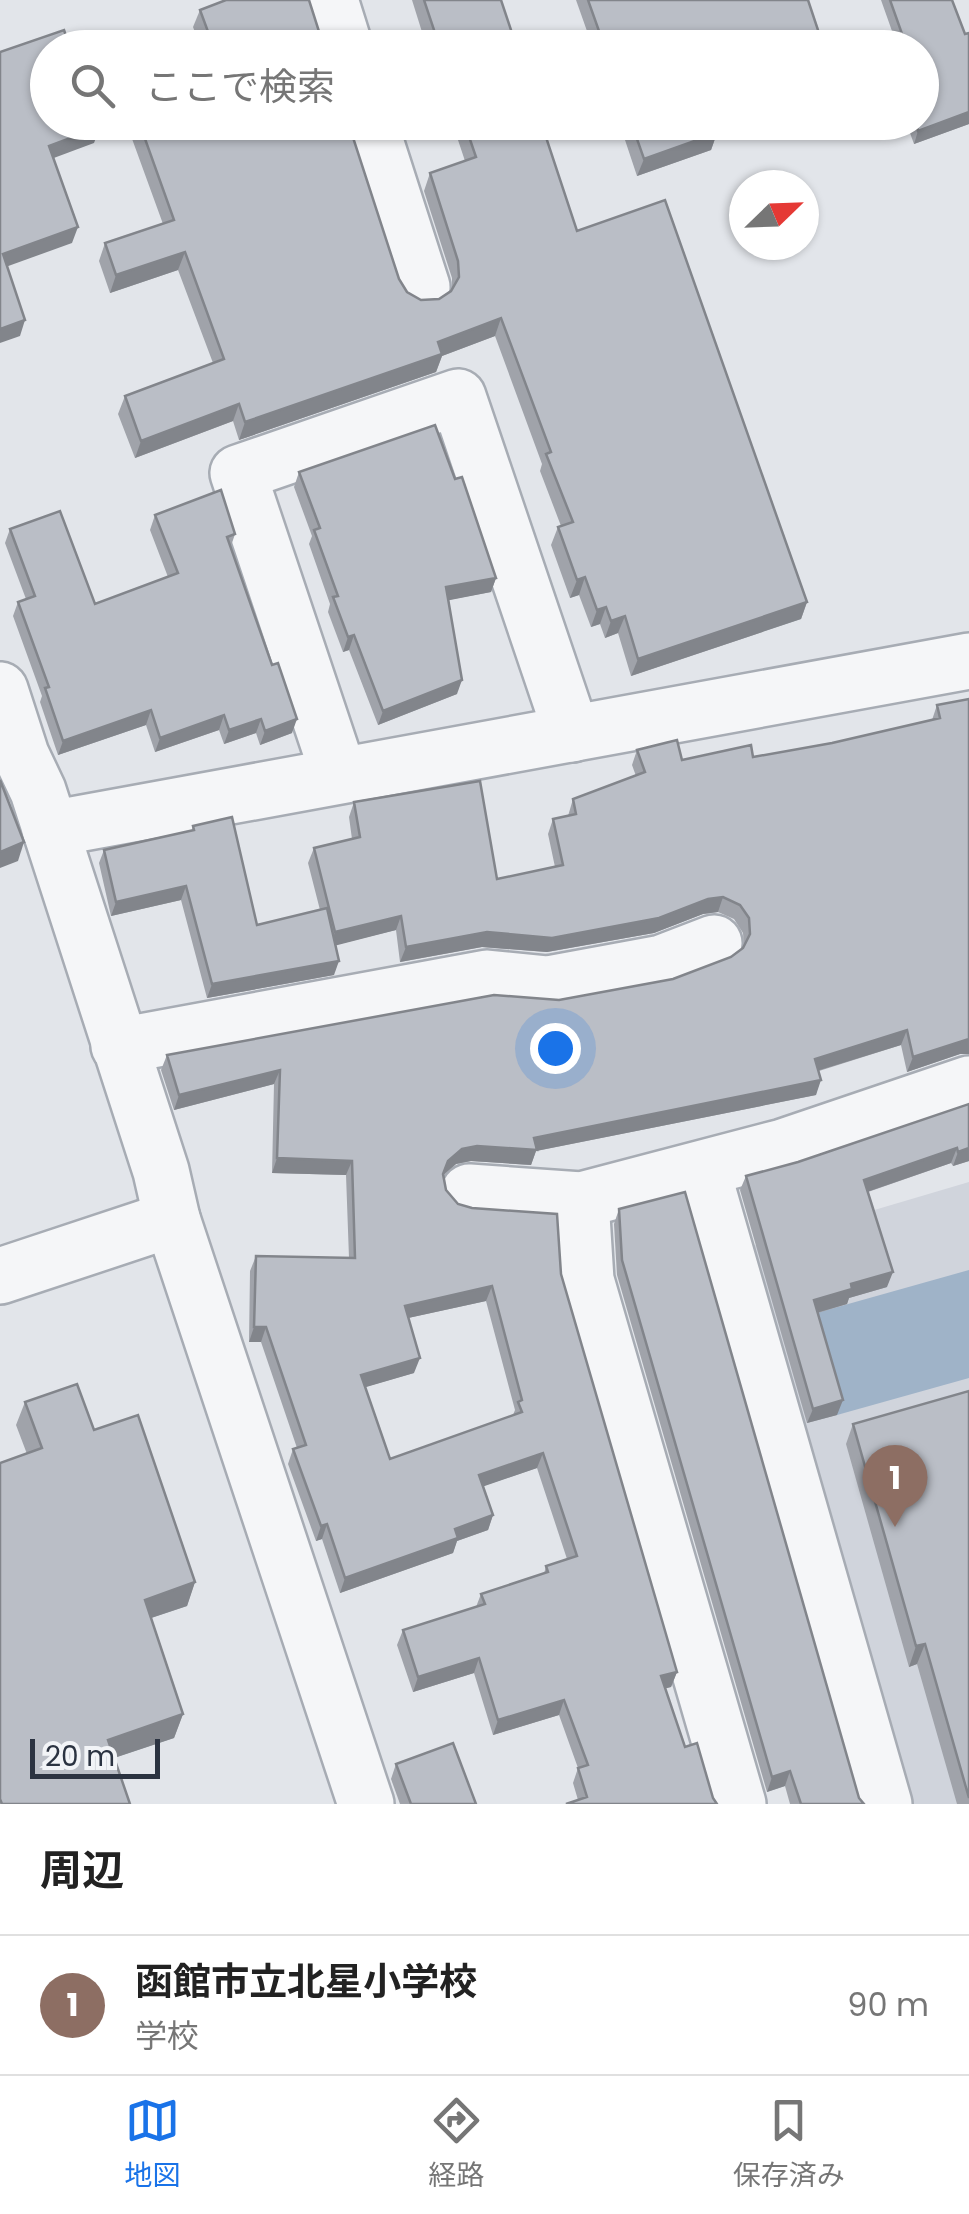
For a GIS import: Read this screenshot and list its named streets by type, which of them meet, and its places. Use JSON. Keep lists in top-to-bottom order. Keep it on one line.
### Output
{"scale_bar":"20 m","north":"top right","page":{"search":"ここで検索","pins":"1","scale":"20 m","heading":"周辺","list":[{"mark":"1","name":"函館市立北星小学校","note":"学校","value":"90 m"}],"nav":["地図","経路","保存済み"]}}
